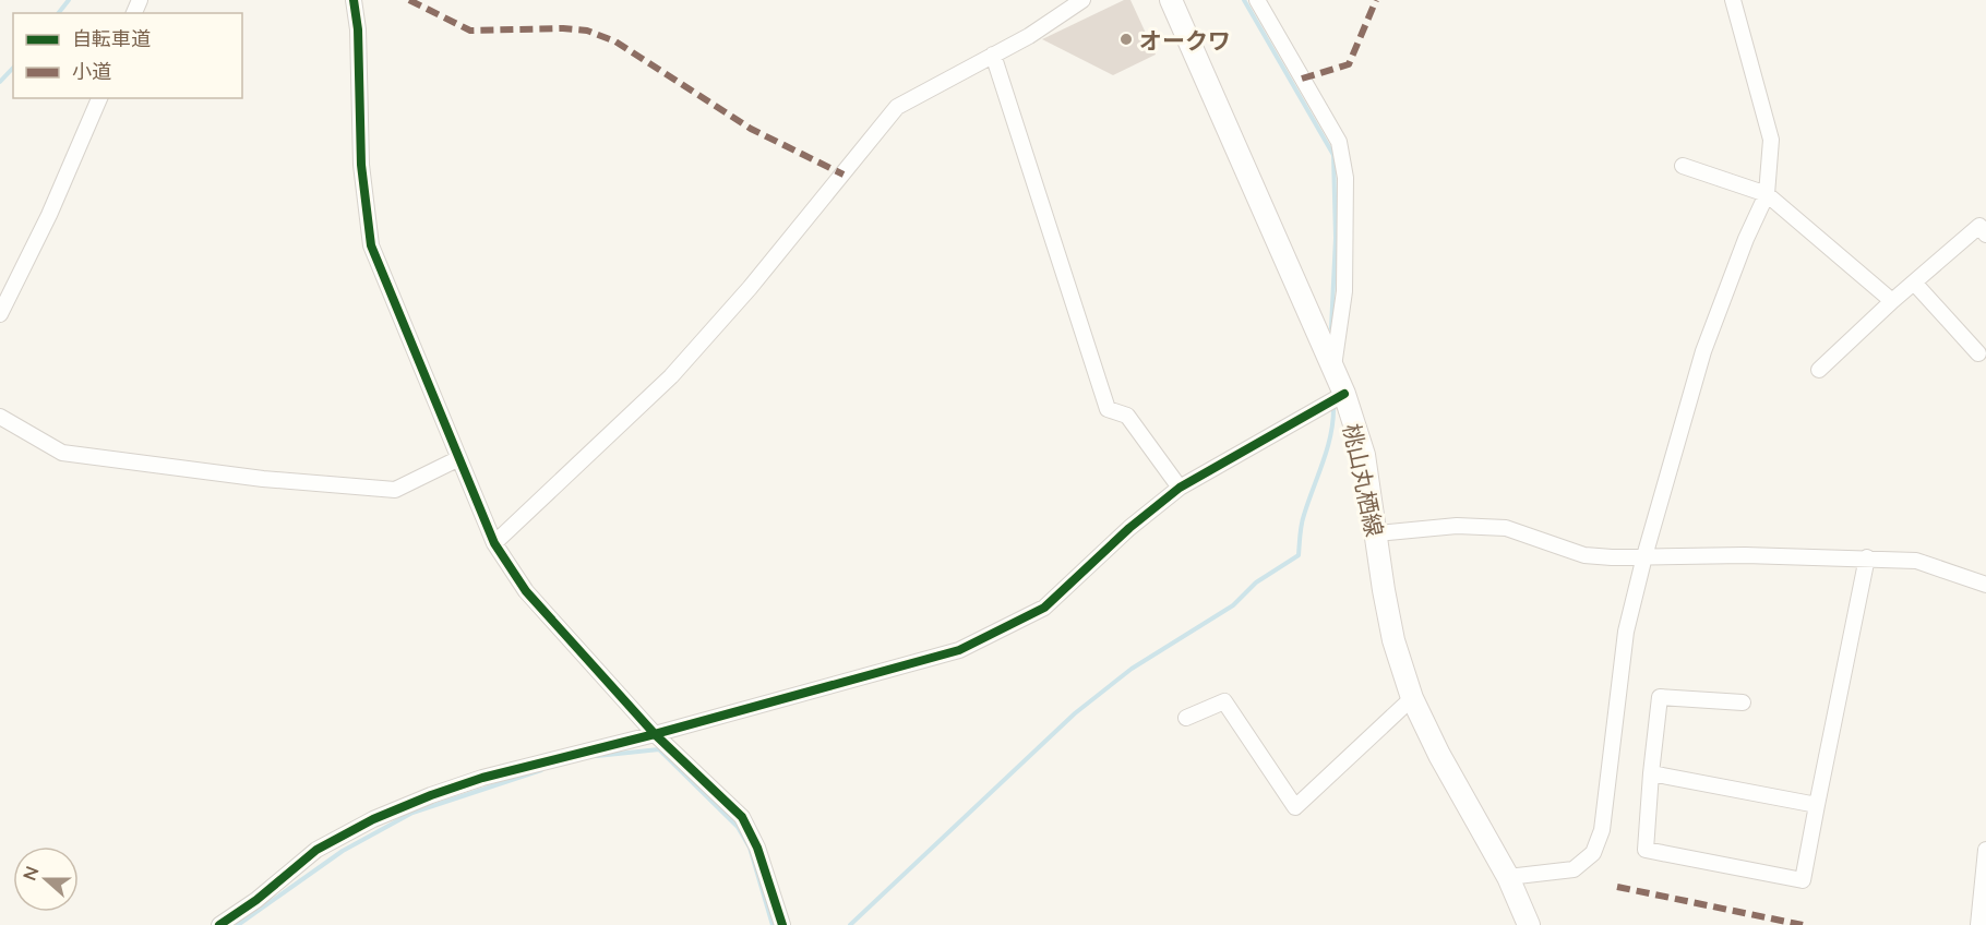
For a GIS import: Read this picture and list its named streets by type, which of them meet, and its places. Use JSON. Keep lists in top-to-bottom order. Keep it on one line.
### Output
{"streets":{"main road":["桃山丸栖線"]},"places":["オークワ"],"legend":["自転車道","小道"],"north":"left"}
